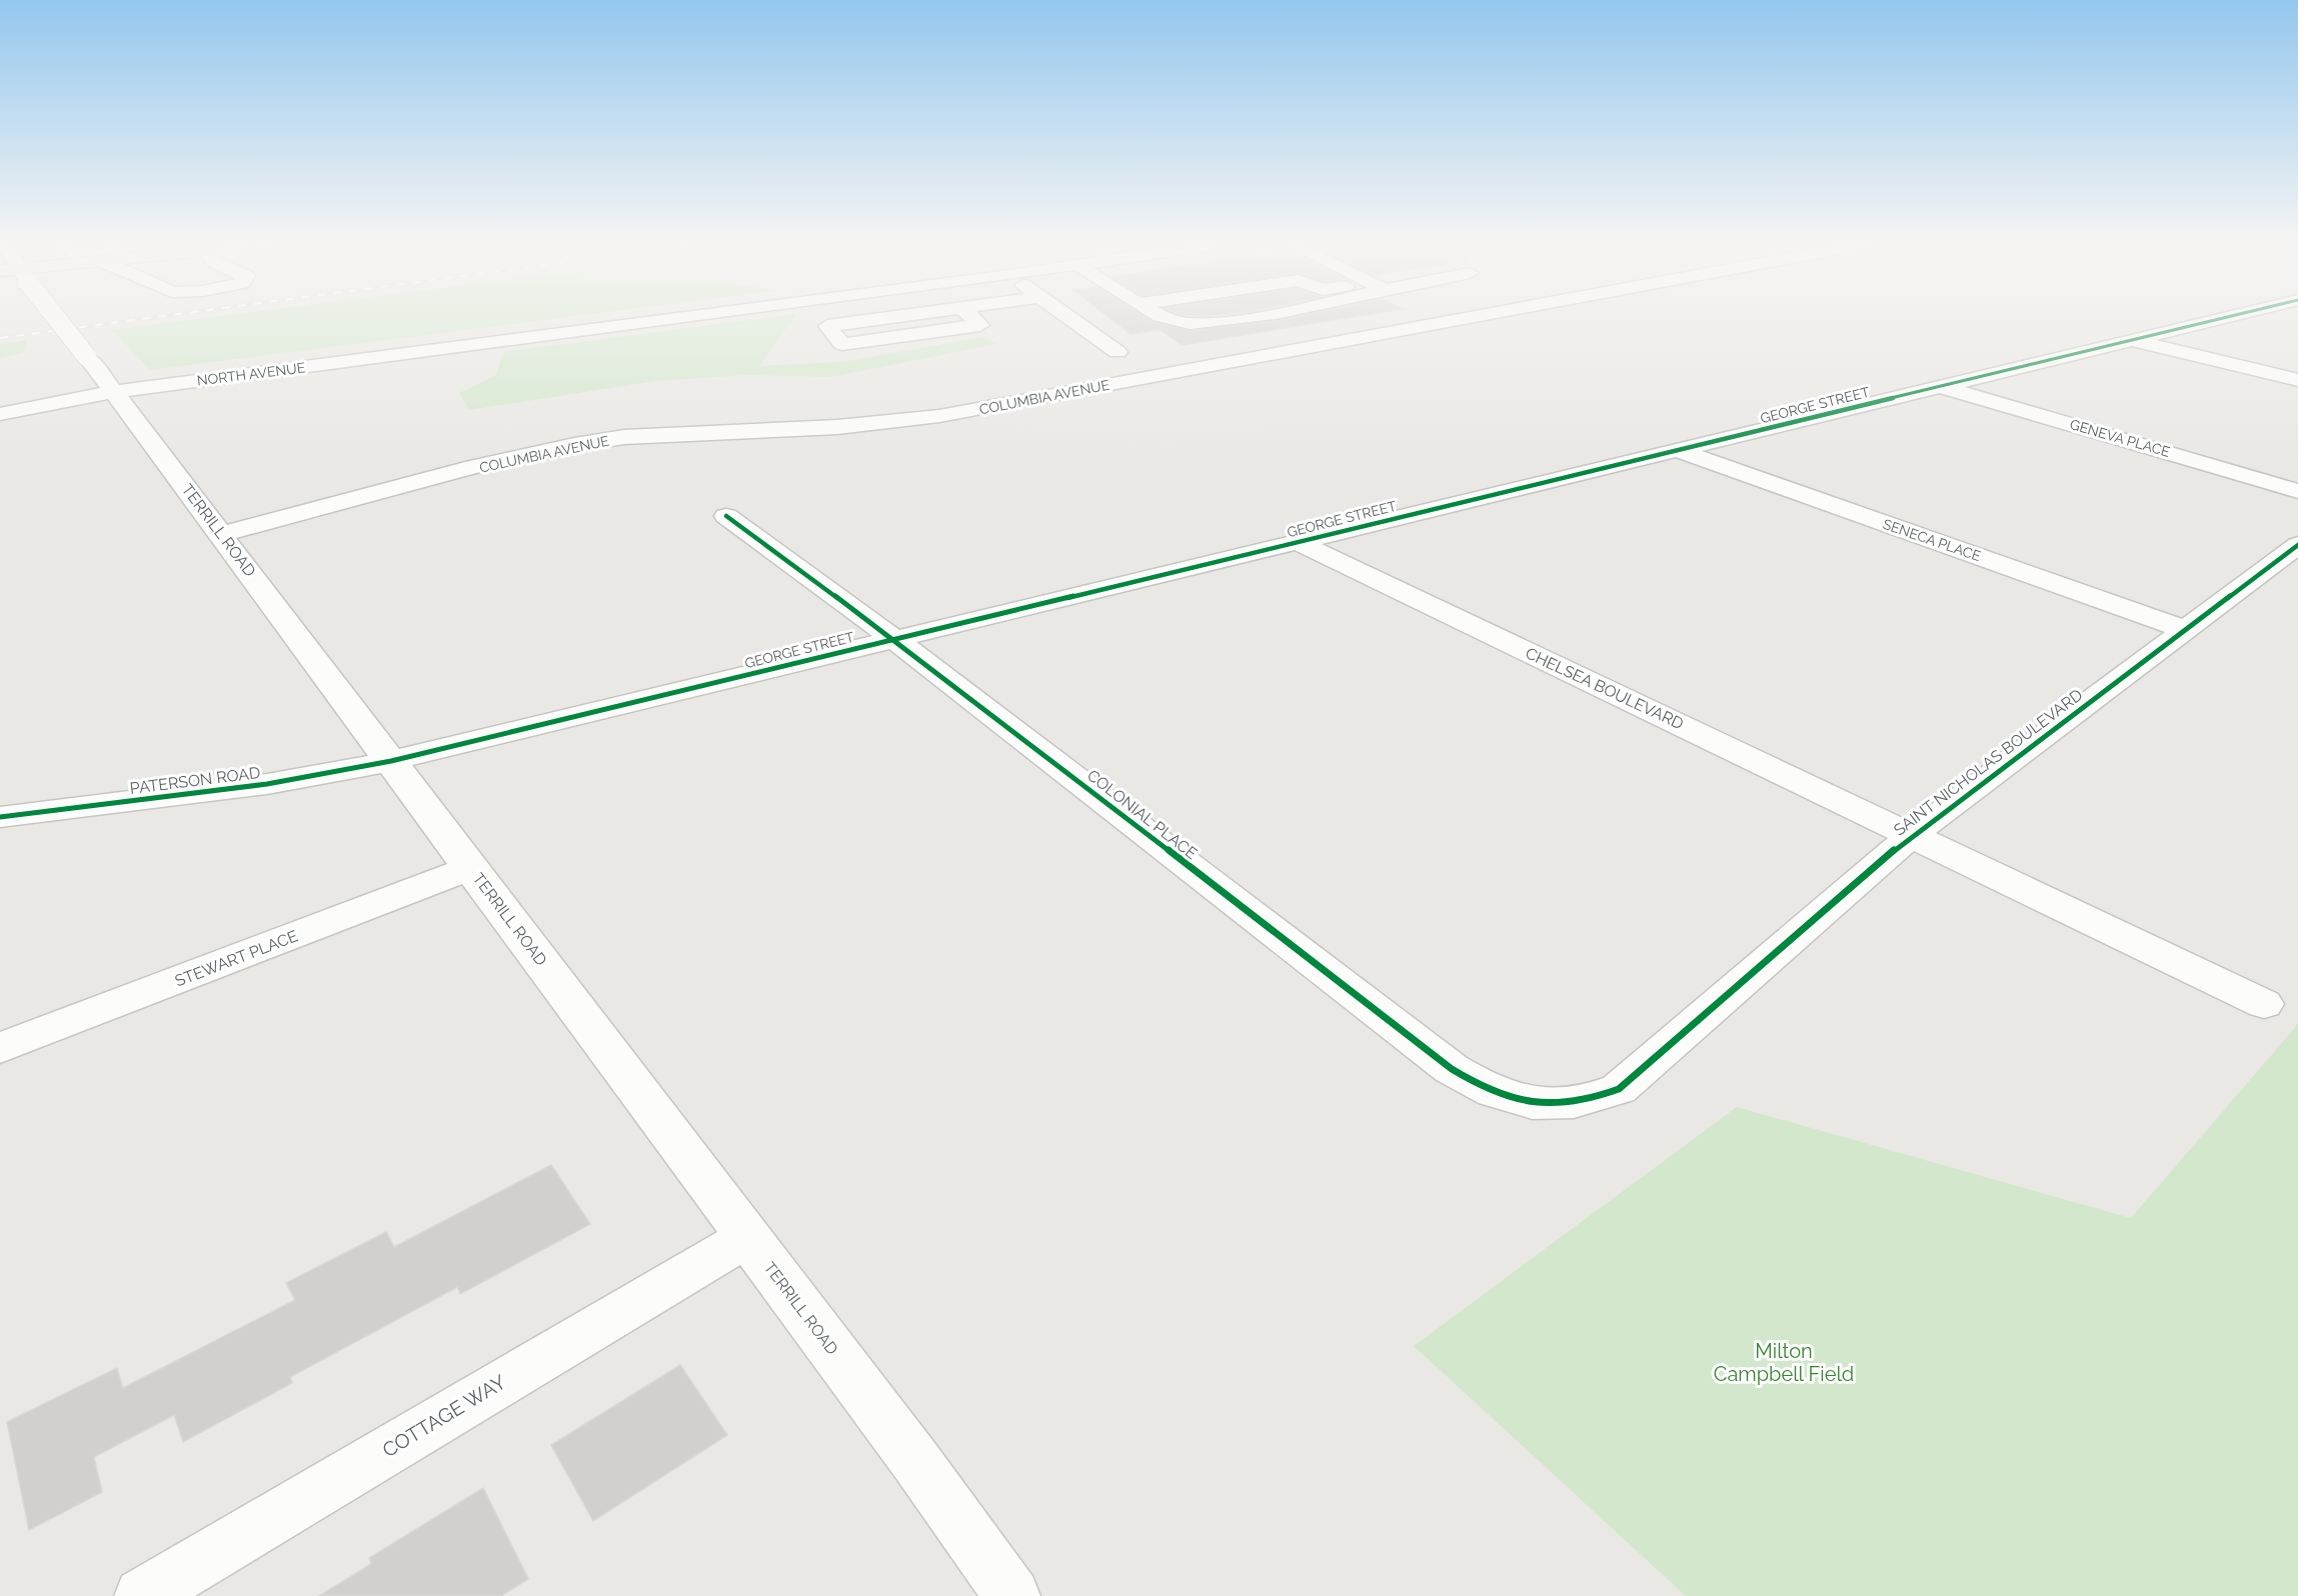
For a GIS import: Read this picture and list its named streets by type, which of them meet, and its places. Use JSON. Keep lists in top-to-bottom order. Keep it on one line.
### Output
{"streets":{"street":["NORTH AVENUE","COLUMBIA AVENUE","GEORGE STREET","GENEVA PLACE","TERRILL ROAD","SENECA PLACE","CHELSEA BOULEVARD","SAINT NICHOLAS BOULEVARD","PATERSON ROAD","COLONIAL PLACE","STEWART PLACE","COTTAGE WAY"]},"crossings":[["NORTH AVENUE","TERRILL ROAD"],["COLUMBIA AVENUE","TERRILL ROAD"],["GEORGE STREET","GENEVA PLACE"],["GEORGE STREET","TERRILL ROAD"],["GEORGE STREET","SENECA PLACE"],["GEORGE STREET","CHELSEA BOULEVARD"],["GEORGE STREET","PATERSON ROAD"],["GEORGE STREET","COLONIAL PLACE"],["TERRILL ROAD","PATERSON ROAD"],["TERRILL ROAD","STEWART PLACE"],["TERRILL ROAD","COTTAGE WAY"],["SENECA PLACE","SAINT NICHOLAS BOULEVARD"],["CHELSEA BOULEVARD","SAINT NICHOLAS BOULEVARD"],["SAINT NICHOLAS BOULEVARD","COLONIAL PLACE"]],"parks":["Milton Campbell Field"]}
